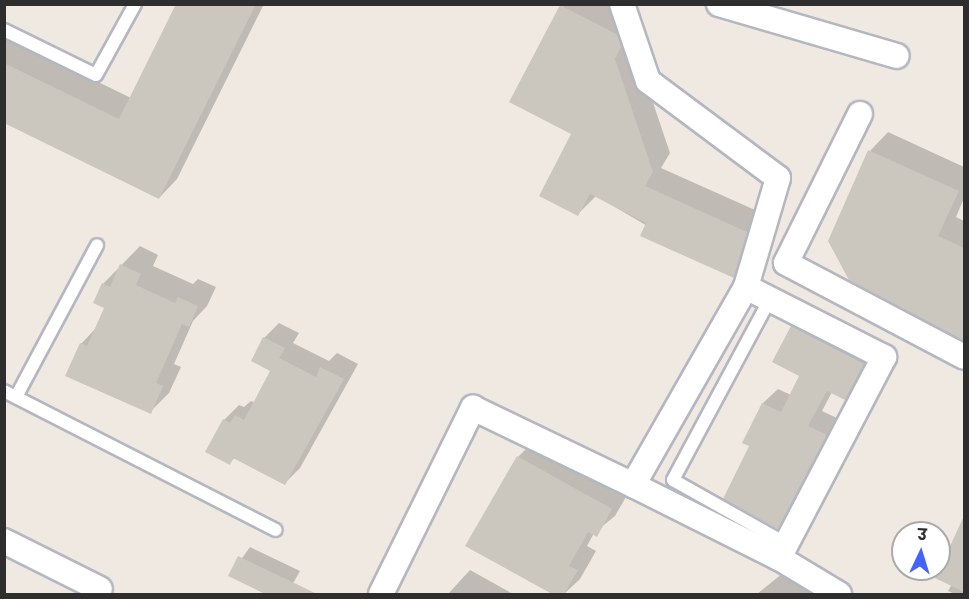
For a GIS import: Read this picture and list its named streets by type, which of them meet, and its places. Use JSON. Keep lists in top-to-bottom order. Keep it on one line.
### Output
{"north":"top"}
